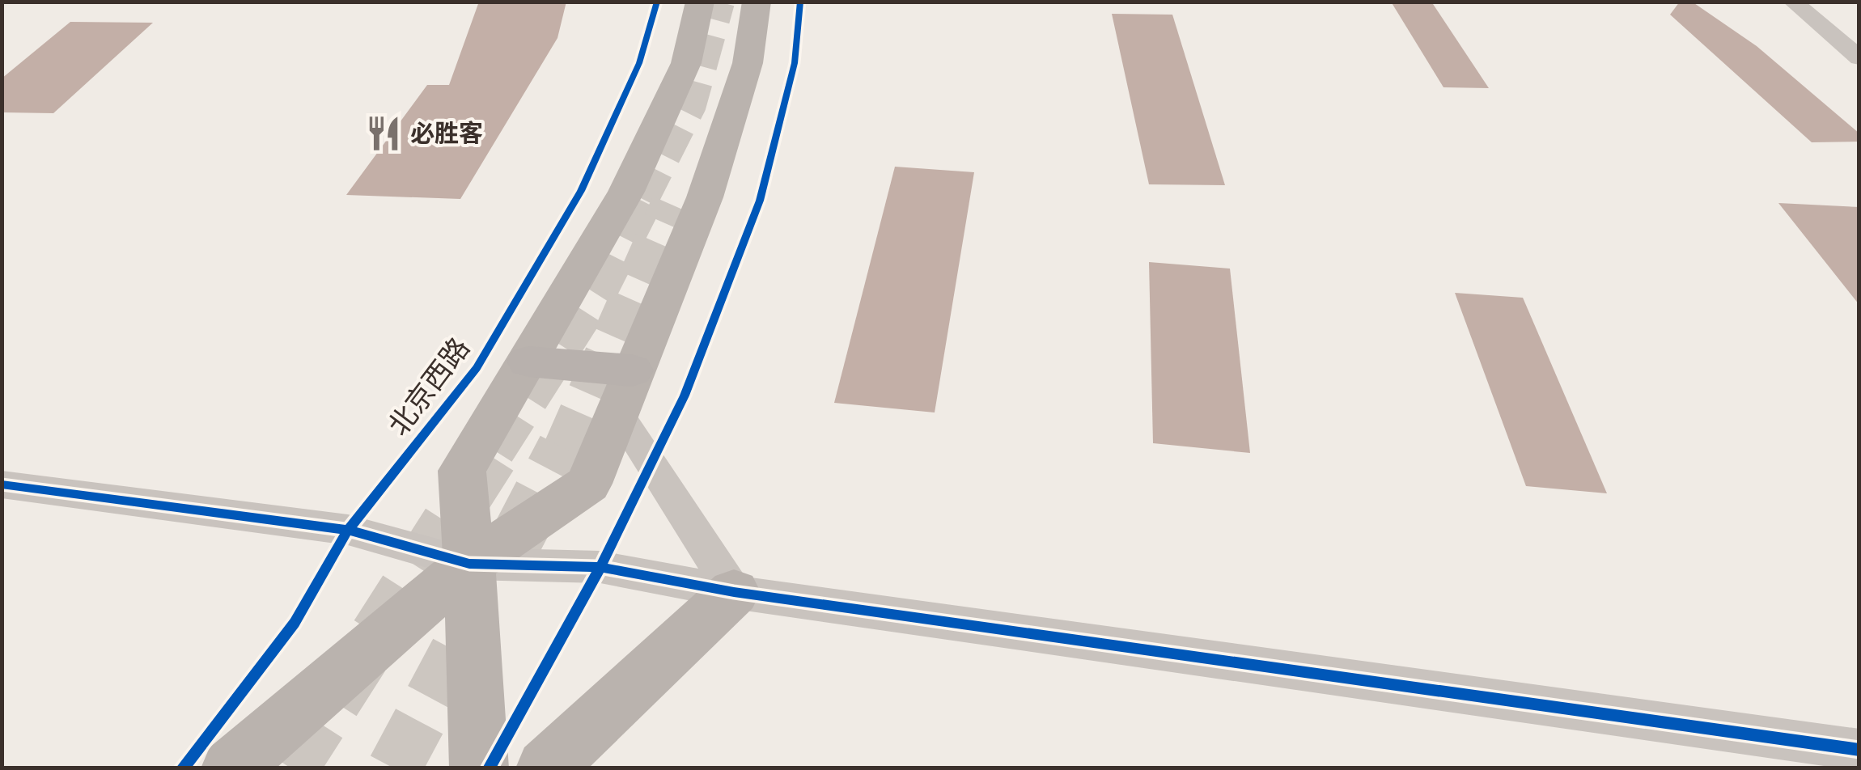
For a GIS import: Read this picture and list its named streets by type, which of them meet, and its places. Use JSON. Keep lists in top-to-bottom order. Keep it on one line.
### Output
{"streets":{"cycle path":["北京西路"]},"places":{"restaurant":["必胜客"]}}
